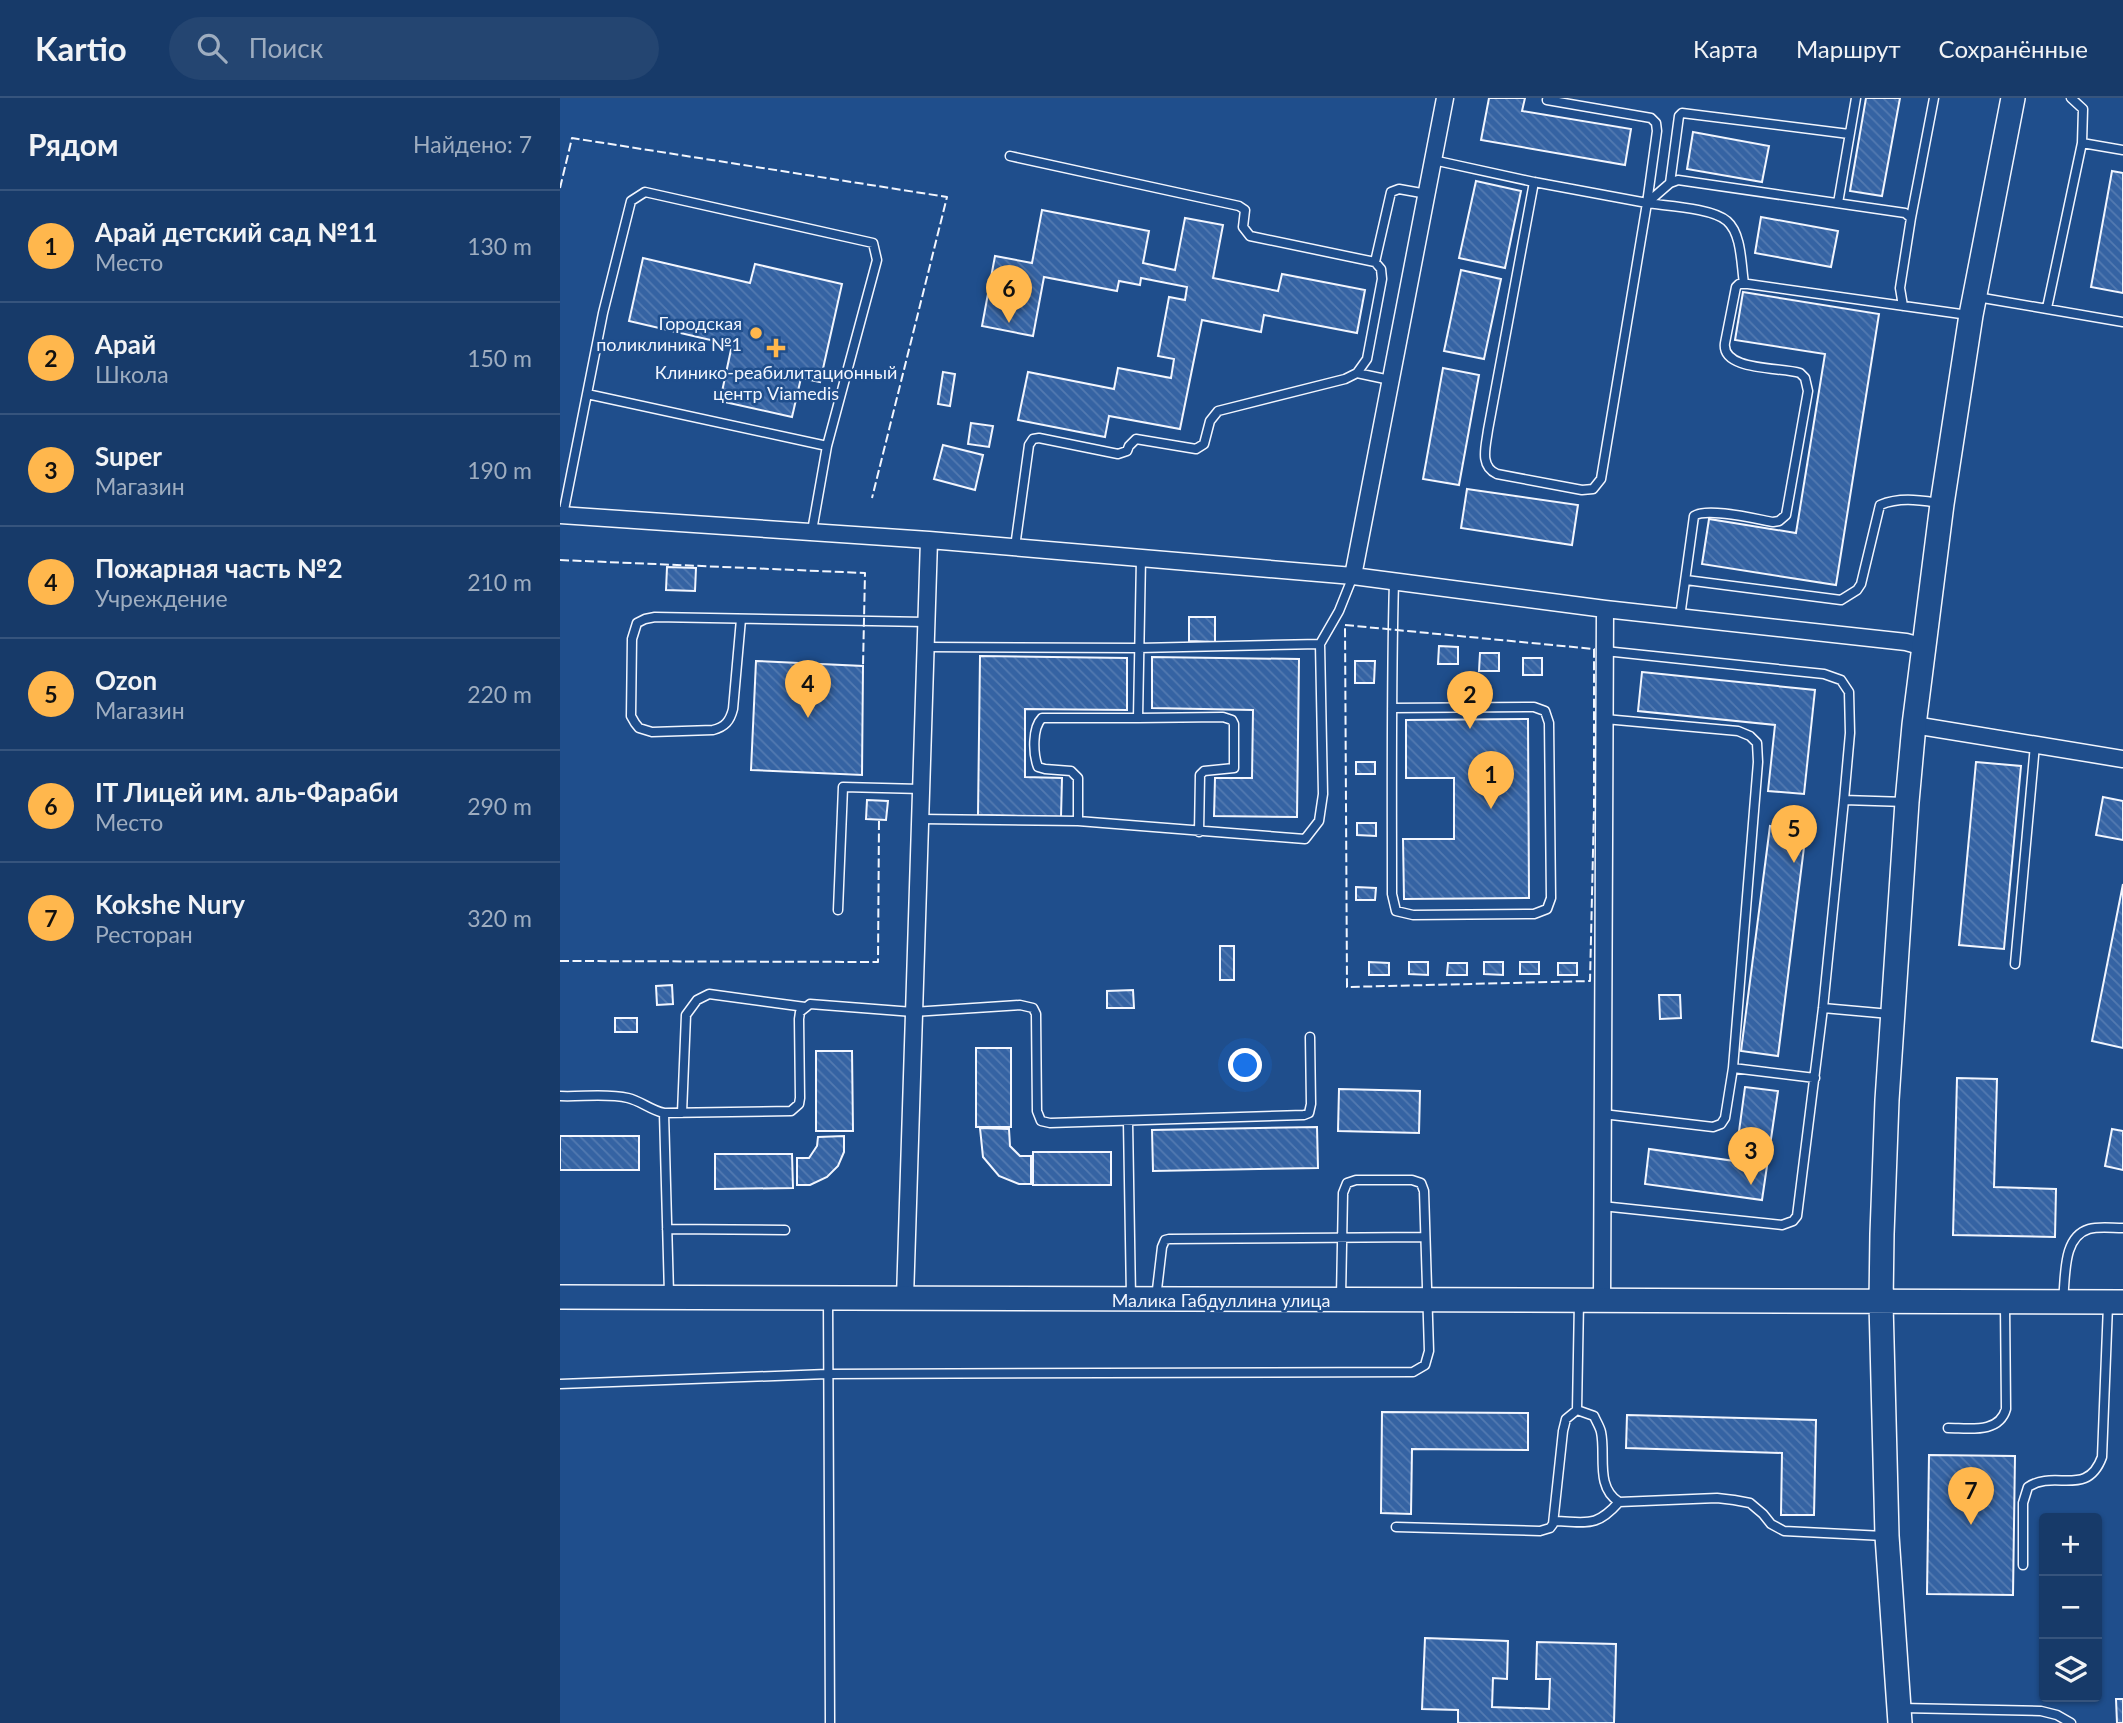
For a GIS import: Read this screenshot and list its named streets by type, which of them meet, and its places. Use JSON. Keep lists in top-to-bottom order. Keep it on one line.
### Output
{"streets":{"street":["Малика Габдуллина улица"]},"places":{"other":["Городская поликлиника №1"],"health":["Клинико-реабилитационный центр Viamedis"]},"page":{"header":"Kartio","search":"Поиск","nav":["Карта","Маршрут","Сохранённые"],"heading":["Рядом","Найдено: 7"],"list":[{"mark":"1","name":"Арай детский сад №11","note":"Место","value":"130 m"},{"mark":"2","name":"Арай","note":"Школа","value":"150 m"},{"mark":"3","name":"Super","note":"Магазин","value":"190 m"},{"mark":"4","name":"Пожарная часть №2","note":"Учреждение","value":"210 m"},{"mark":"5","name":"Ozon","note":"Магазин","value":"220 m"},{"mark":"6","name":"IT Лицей им. аль-Фараби","note":"Место","value":"290 m"},{"mark":"7","name":"Kokshe Nury","note":"Ресторан","value":"320 m"}],"pins":["6","4","2","1","5","3","7"],"map_buttons":["+","−"]}}
